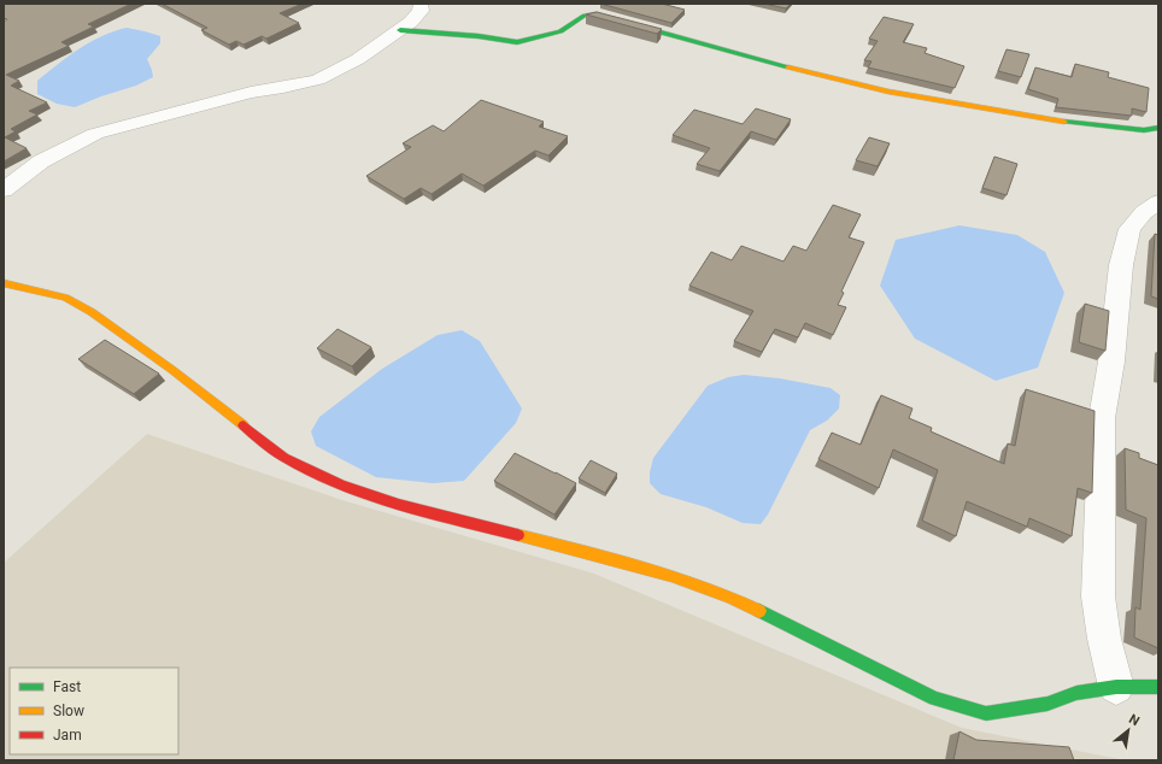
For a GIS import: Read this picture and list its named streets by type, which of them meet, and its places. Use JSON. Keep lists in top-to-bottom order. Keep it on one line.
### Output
{"legend":["Fast","Slow","Jam"],"north":"top right"}
